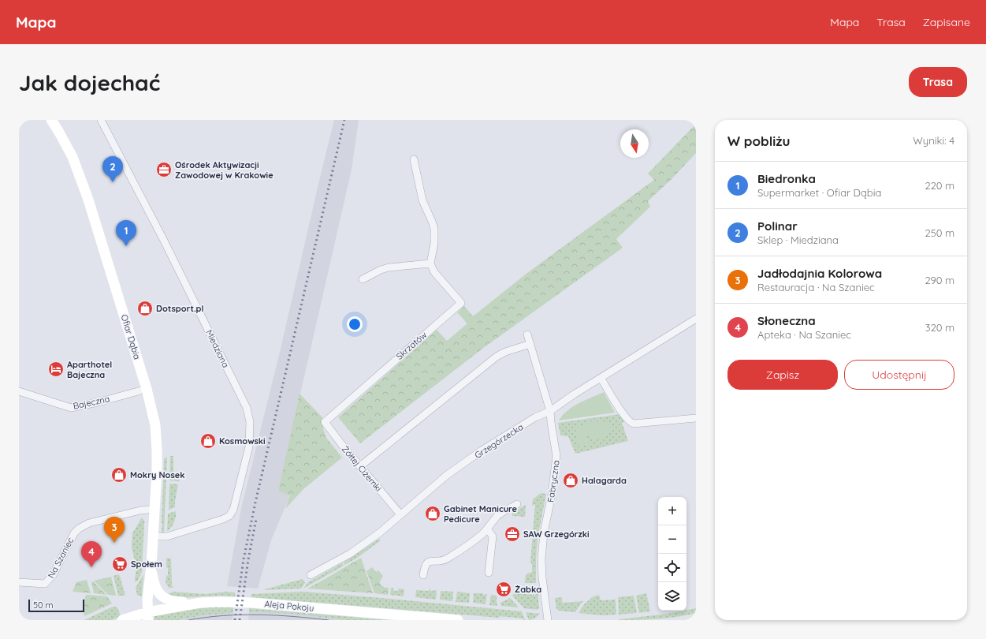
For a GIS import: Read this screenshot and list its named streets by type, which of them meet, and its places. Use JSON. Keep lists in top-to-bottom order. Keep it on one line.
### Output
{"streets":{"street":["Ofiar Dąbia","Skrzatów","Miedziana","Bajeczna","Grzegórzecka","Żółtej Ciżemki","Fabryczna","Na Szaniec","Aleja Pokoju"]},"crossings":[["Ofiar Dąbia","Miedziana"],["Ofiar Dąbia","Bajeczna"],["Ofiar Dąbia","Na Szaniec"],["Ofiar Dąbia","Aleja Pokoju"],["Skrzatów","Żółtej Ciżemki"],["Grzegórzecka","Żółtej Ciżemki"],["Grzegórzecka","Fabryczna"]],"places":{"office":["Ośrodek Aktywizacji Zawodowej w Krakowie","SAW Grzegórzki"],"shop":["Dotsport.pl","Kosmowski","Mokry Nosek","Halagarda","Gabinet Manicure Pedicure"],"hotel":["Aparthotel Bajeczna"],"supermarket":["Społem","Żabka"]},"scale_bar":"50 m","north":"bottom","page":{"header":"Mapa","nav":["Mapa","Trasa","Zapisane"],"buttons":["Trasa",["Zapisz","Udostępnij"]],"title":"Jak dojechać","heading":["W pobliżu","Wyniki: 4"],"pins":["2","1","3","4"],"list":[{"mark":"1","name":"Biedronka","note":"Supermarket · Ofiar Dąbia","value":"220 m"},{"mark":"2","name":"Polinar","note":"Sklep · Miedziana","value":"250 m"},{"mark":"3","name":"Jadłodajnia Kolorowa","note":"Restauracja · Na Szaniec","value":"290 m"},{"mark":"4","name":"Słoneczna","note":"Apteka · Na Szaniec","value":"320 m"}],"map_buttons":["+","−"],"scale":"50 m"}}
